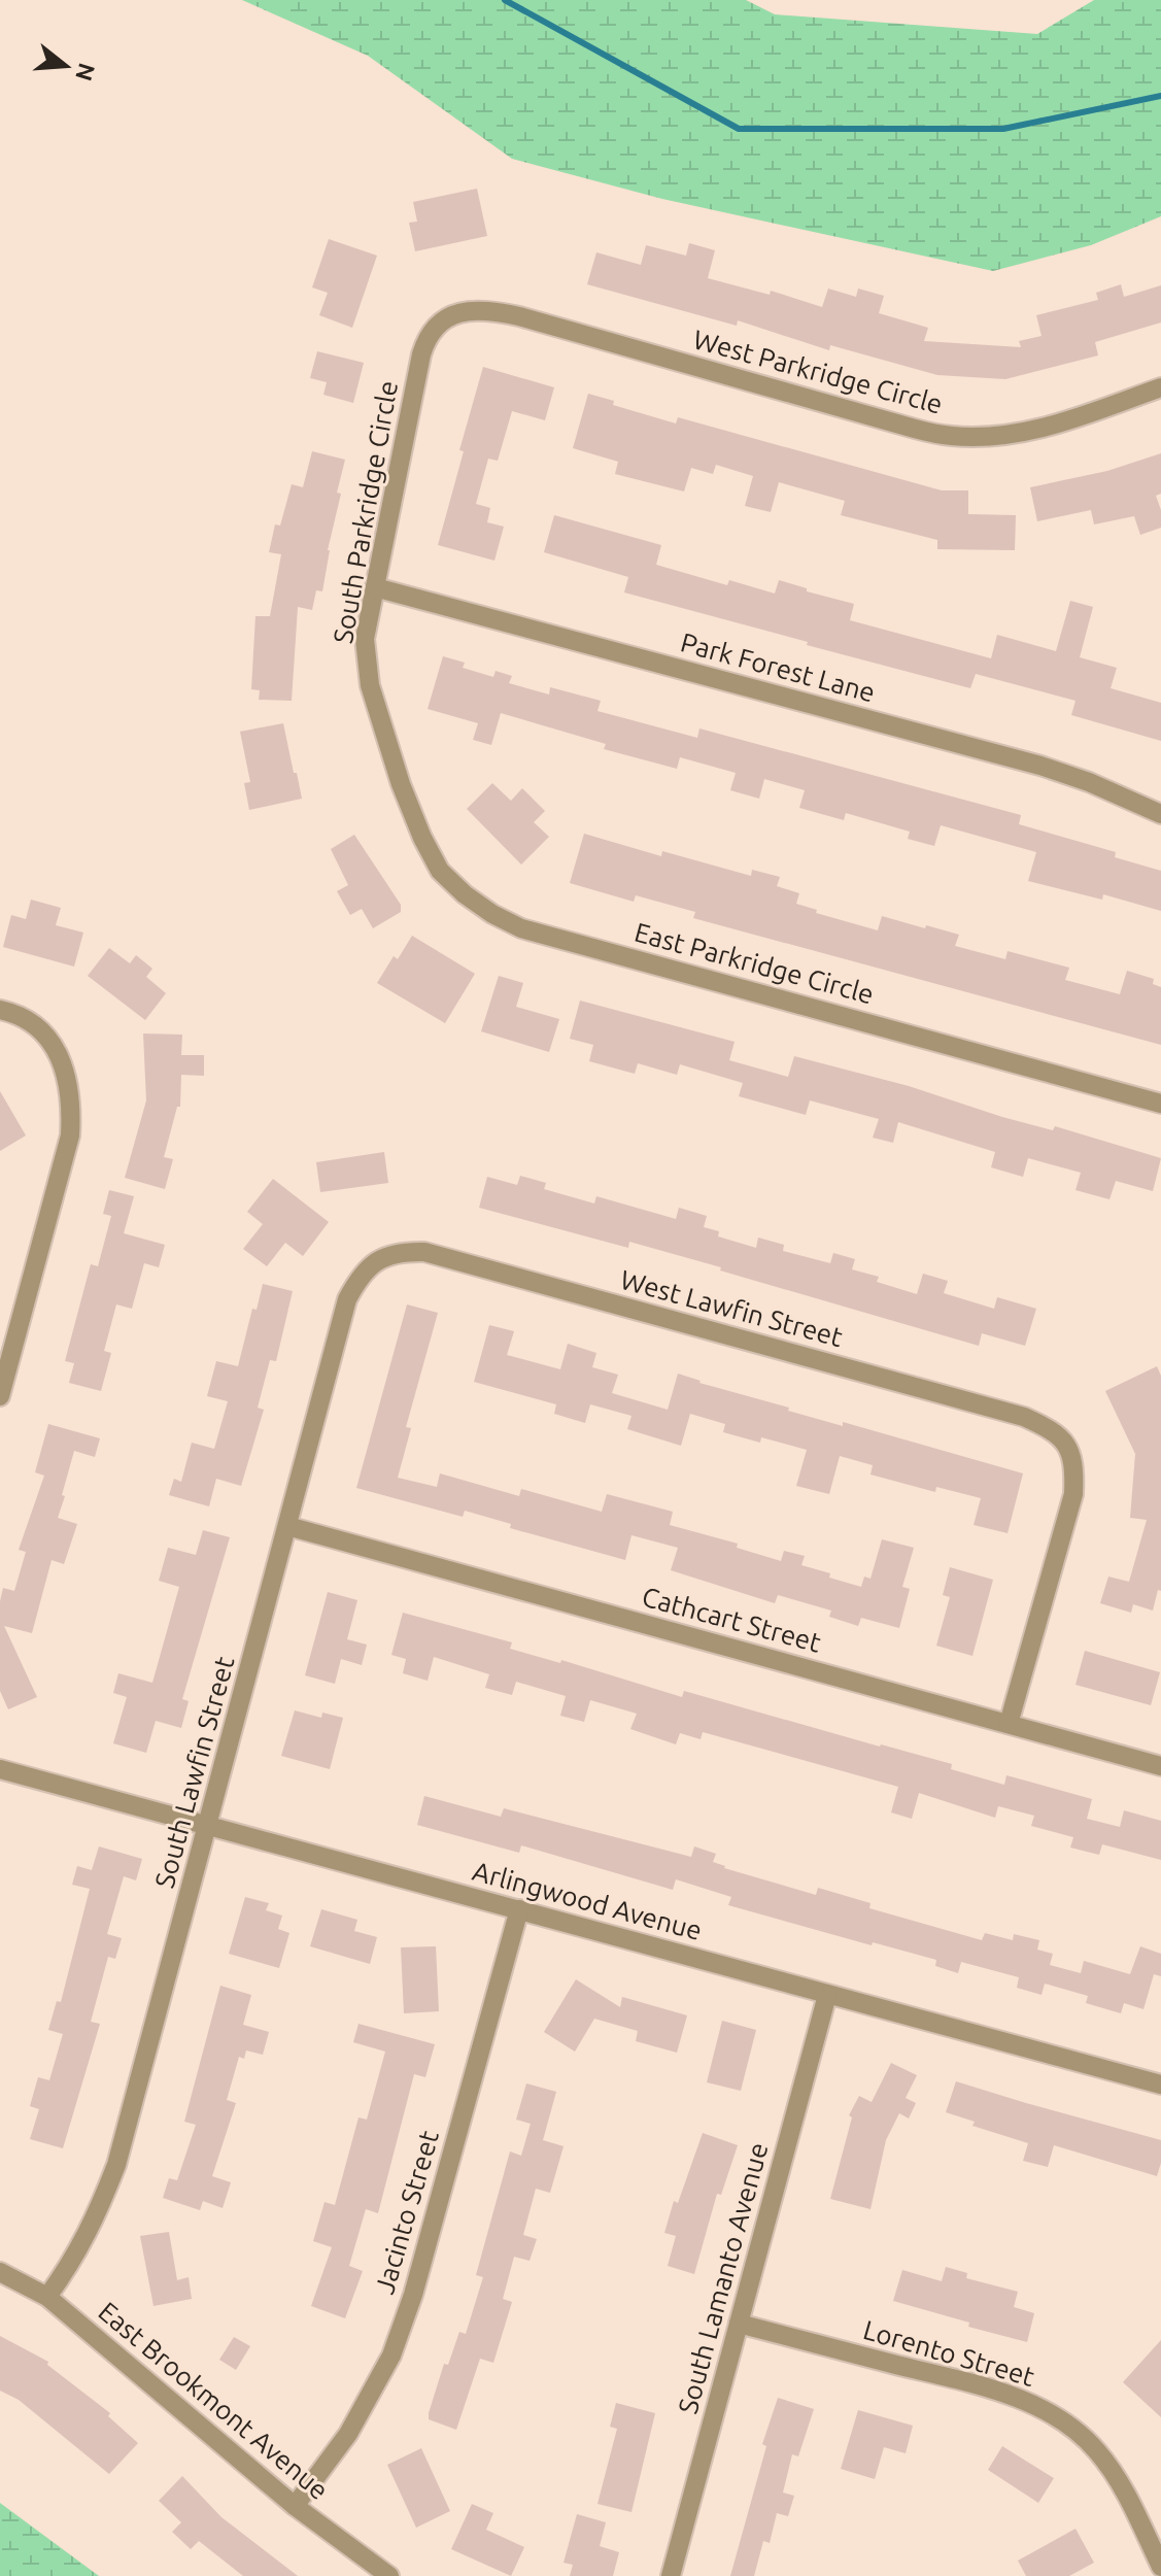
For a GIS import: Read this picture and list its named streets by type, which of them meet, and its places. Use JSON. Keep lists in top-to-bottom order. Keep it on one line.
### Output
{"streets":{"street":["West Parkridge Circle","South Parkridge Circle","Park Forest Lane","East Parkridge Circle","West Lawfin Street","Cathcart Street","South Lawfin Street","Arlingwood Avenue","Jacinto Street","South Lamanto Avenue","Lorento Street","East Brookmont Avenue"]},"crossings":[["West Parkridge Circle","South Parkridge Circle"],["South Parkridge Circle","Park Forest Lane"],["South Parkridge Circle","East Parkridge Circle"],["West Lawfin Street","Cathcart Street"],["West Lawfin Street","South Lawfin Street"],["Cathcart Street","South Lawfin Street"],["South Lawfin Street","Arlingwood Avenue"],["South Lawfin Street","East Brookmont Avenue"],["Arlingwood Avenue","Jacinto Street"],["Arlingwood Avenue","South Lamanto Avenue"],["Jacinto Street","East Brookmont Avenue"],["South Lamanto Avenue","Lorento Street"]],"north":"right"}
